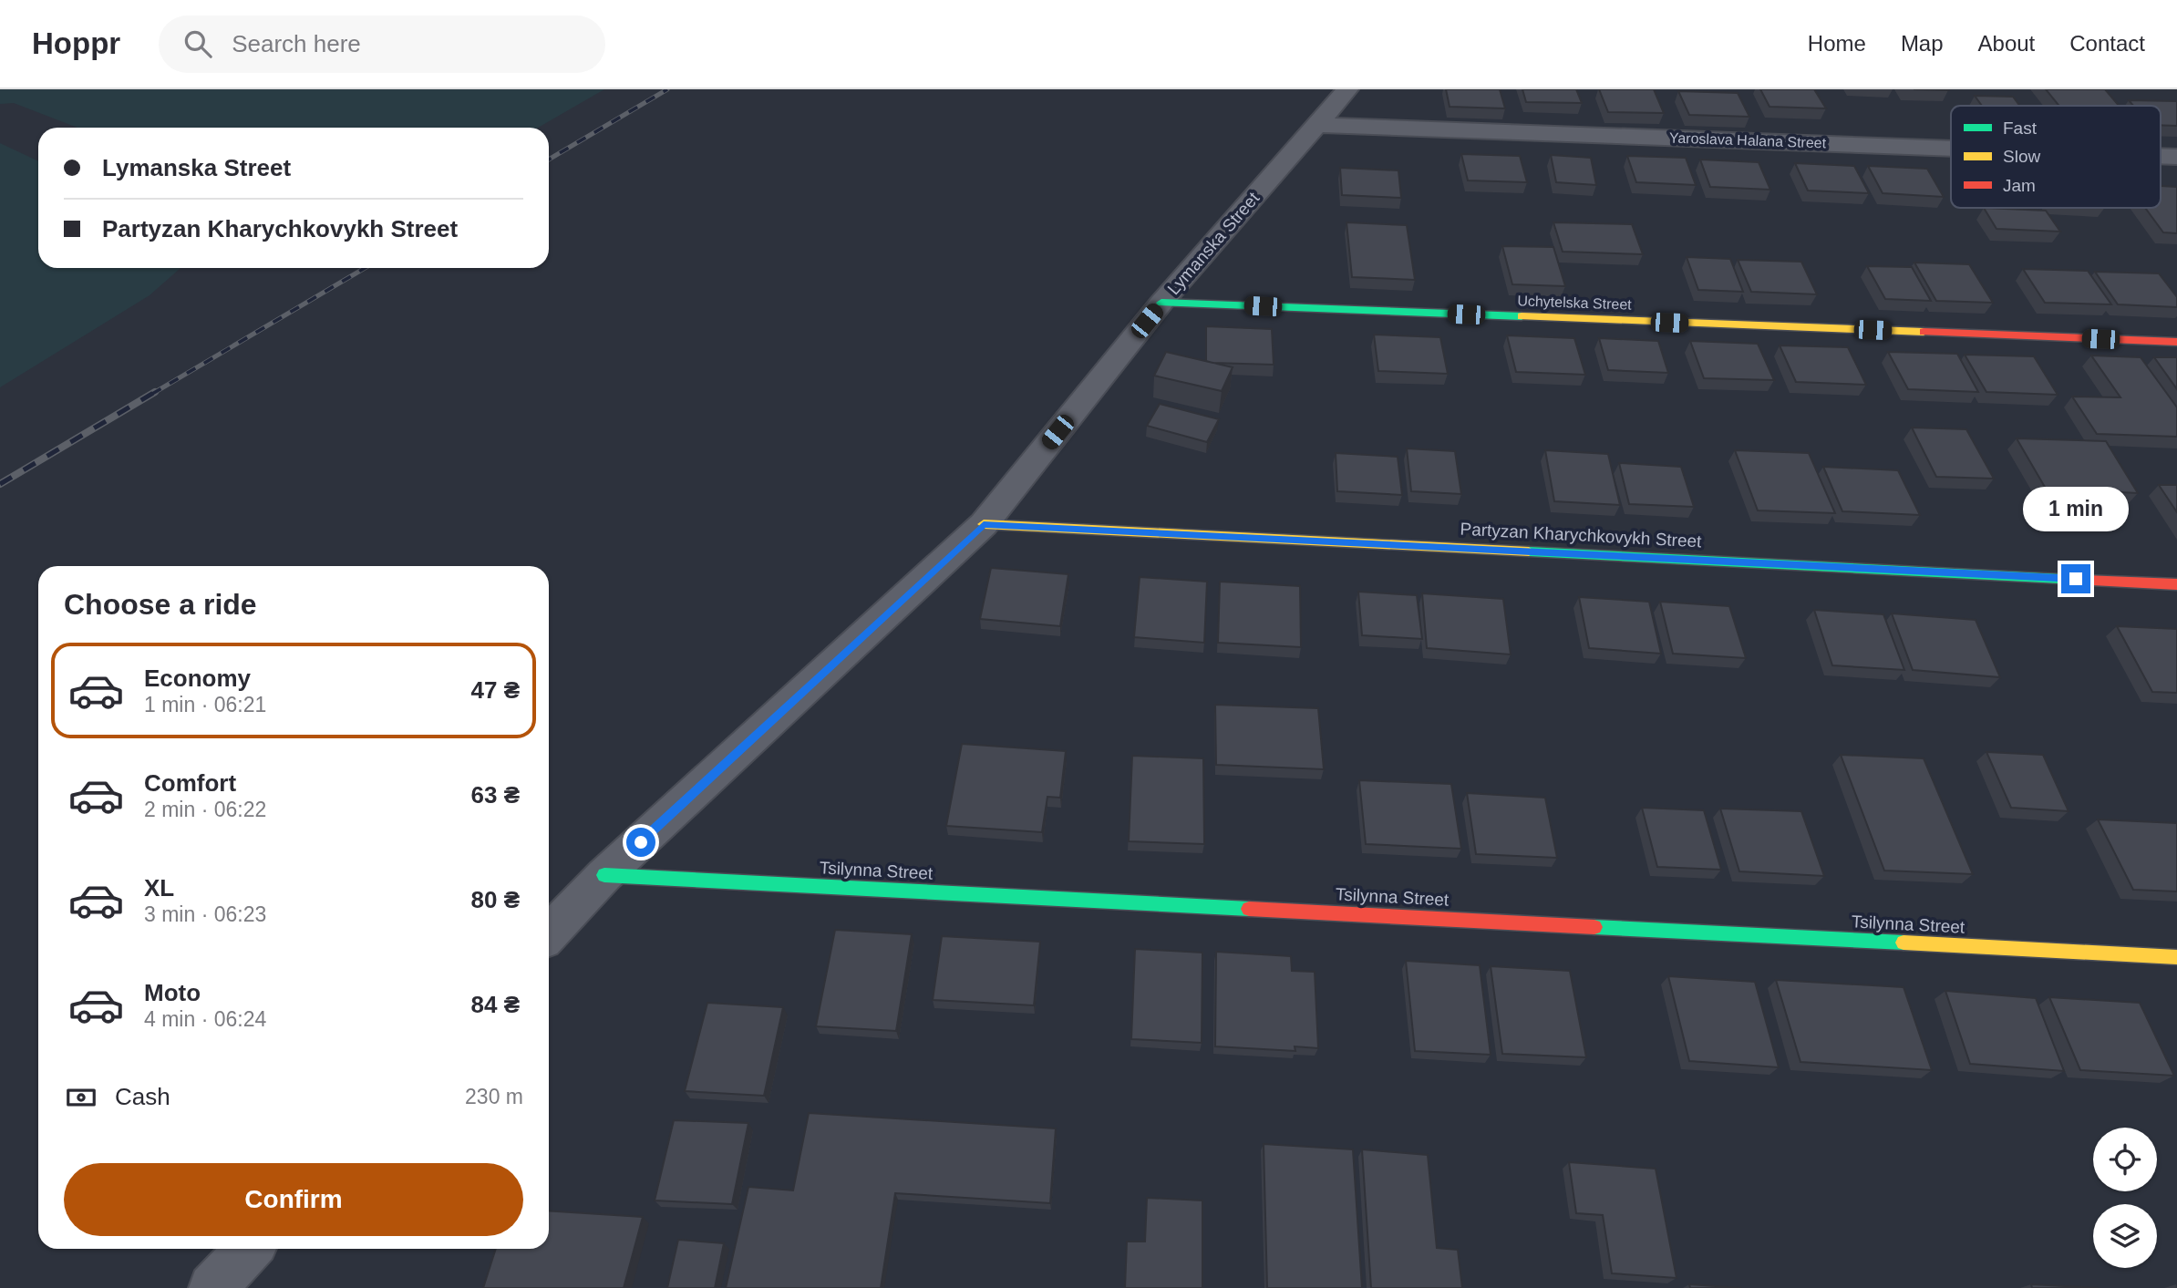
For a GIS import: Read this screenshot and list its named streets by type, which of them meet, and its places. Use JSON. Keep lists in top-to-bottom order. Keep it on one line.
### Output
{"streets":{"street":["Yaroslava Halana Street","Lymanska Street","Uchytelska Street","Partyzan Kharychkovykh Street","Tsilynna Street"]},"crossings":[["Yaroslava Halana Street","Lymanska Street"],["Lymanska Street","Uchytelska Street"],["Lymanska Street","Partyzan Kharychkovykh Street"],["Lymanska Street","Tsilynna Street"]],"legend":["Fast","Slow","Jam"],"page":{"header":"Hoppr","search":"Search here","nav":["Home","Map","About","Contact"],"banner":["Lymanska Street","Partyzan Kharychkovykh Street"],"bubble":"1 min","heading":"Choose a ride","list":[{"name":"Economy","note":"1 min · 06:21","value":"47 ₴"},{"name":"Comfort","note":"2 min · 06:22","value":"63 ₴"},{"name":"XL","note":"3 min · 06:23","value":"80 ₴"},{"name":"Moto","note":"4 min · 06:24","value":"84 ₴"}],"pay":["Cash","230 m"],"buttons":"Confirm"}}
